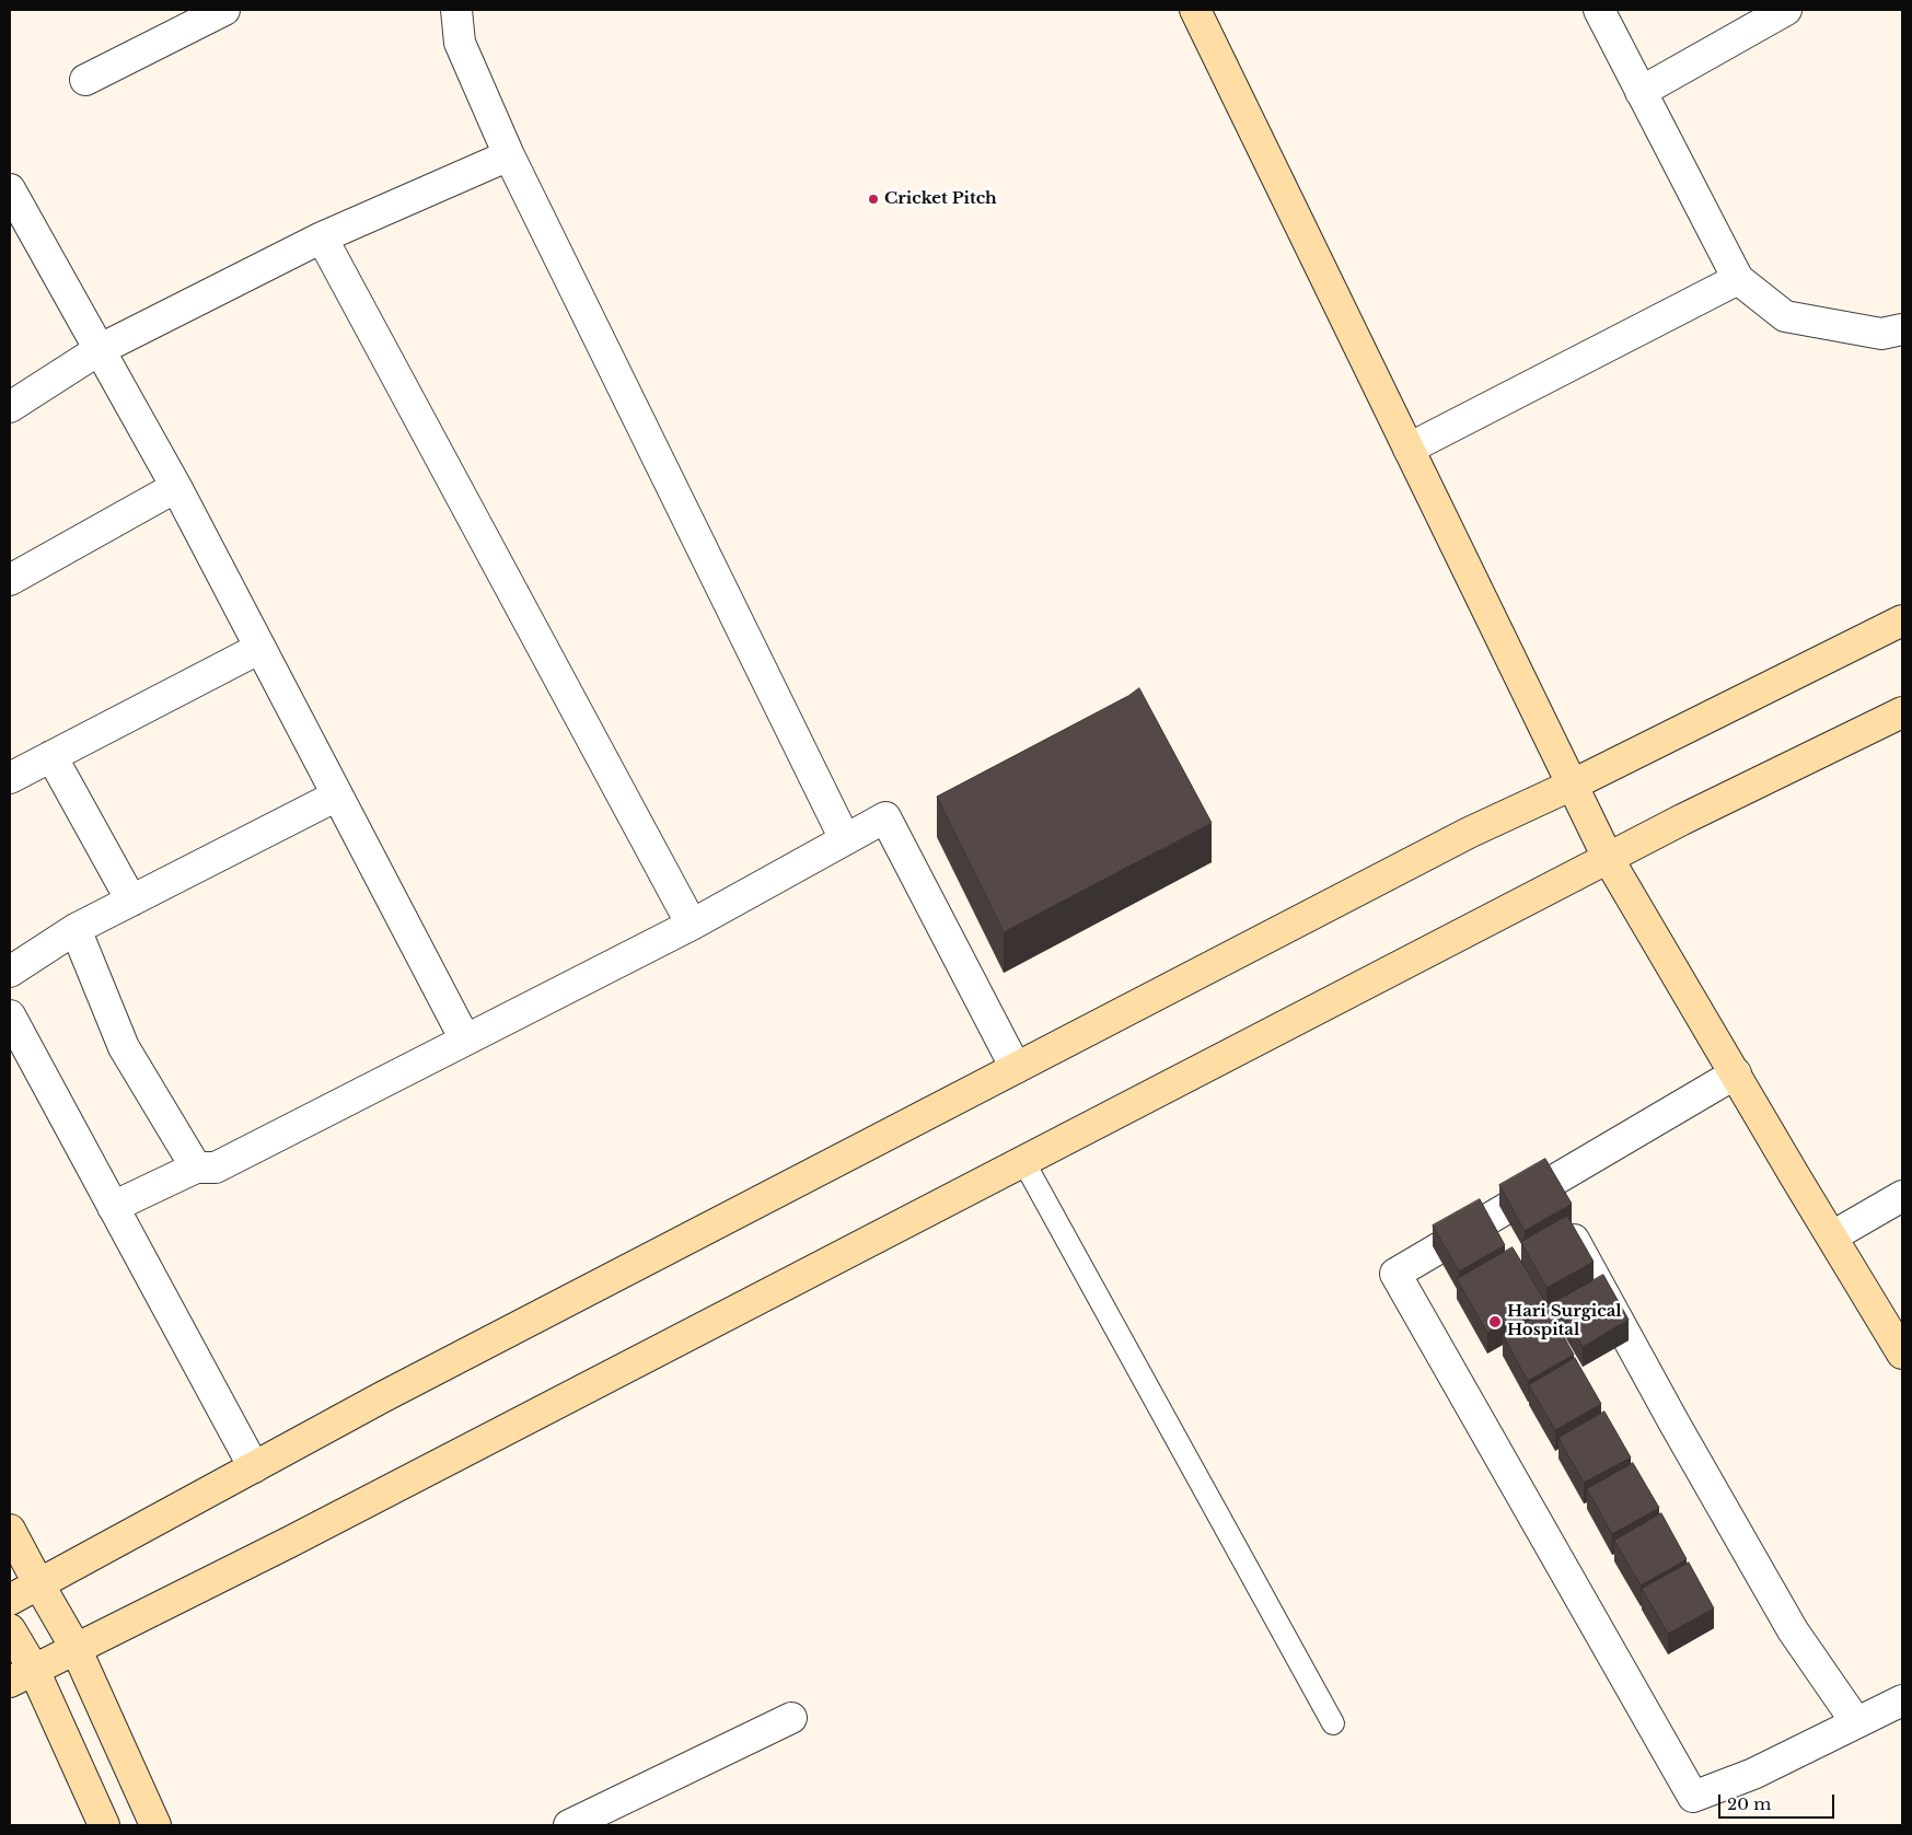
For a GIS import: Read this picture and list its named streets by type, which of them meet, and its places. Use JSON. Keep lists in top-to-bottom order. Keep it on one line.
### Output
{"places":["Cricket Pitch","Hari Surgical Hospital"],"scale_bar":"20 m"}
